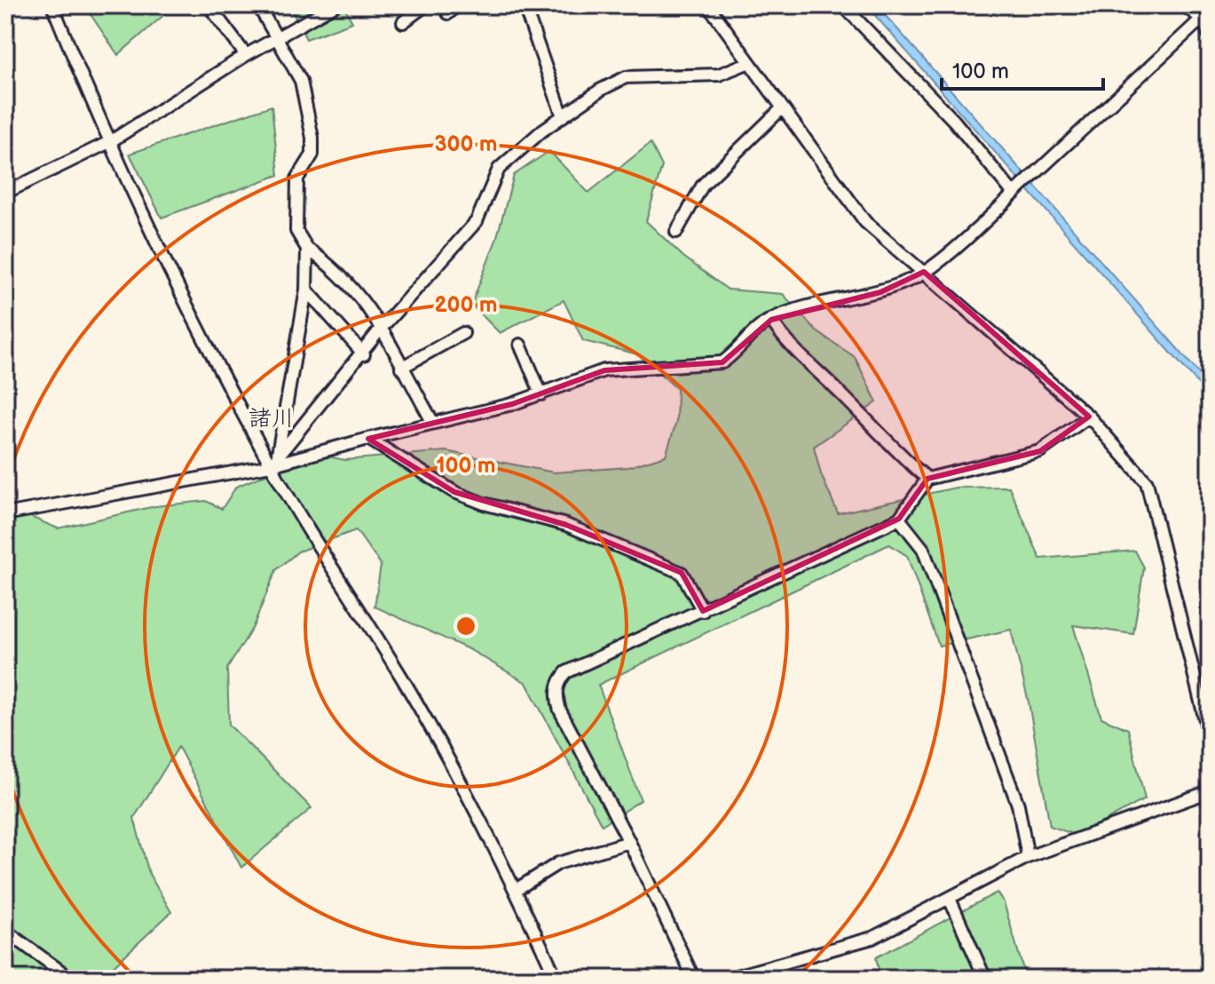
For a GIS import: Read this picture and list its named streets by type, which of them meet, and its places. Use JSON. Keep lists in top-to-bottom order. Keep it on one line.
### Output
{"districts":["諸川"],"scale_bar":"100 m","rings":["300 m","200 m","100 m"]}
